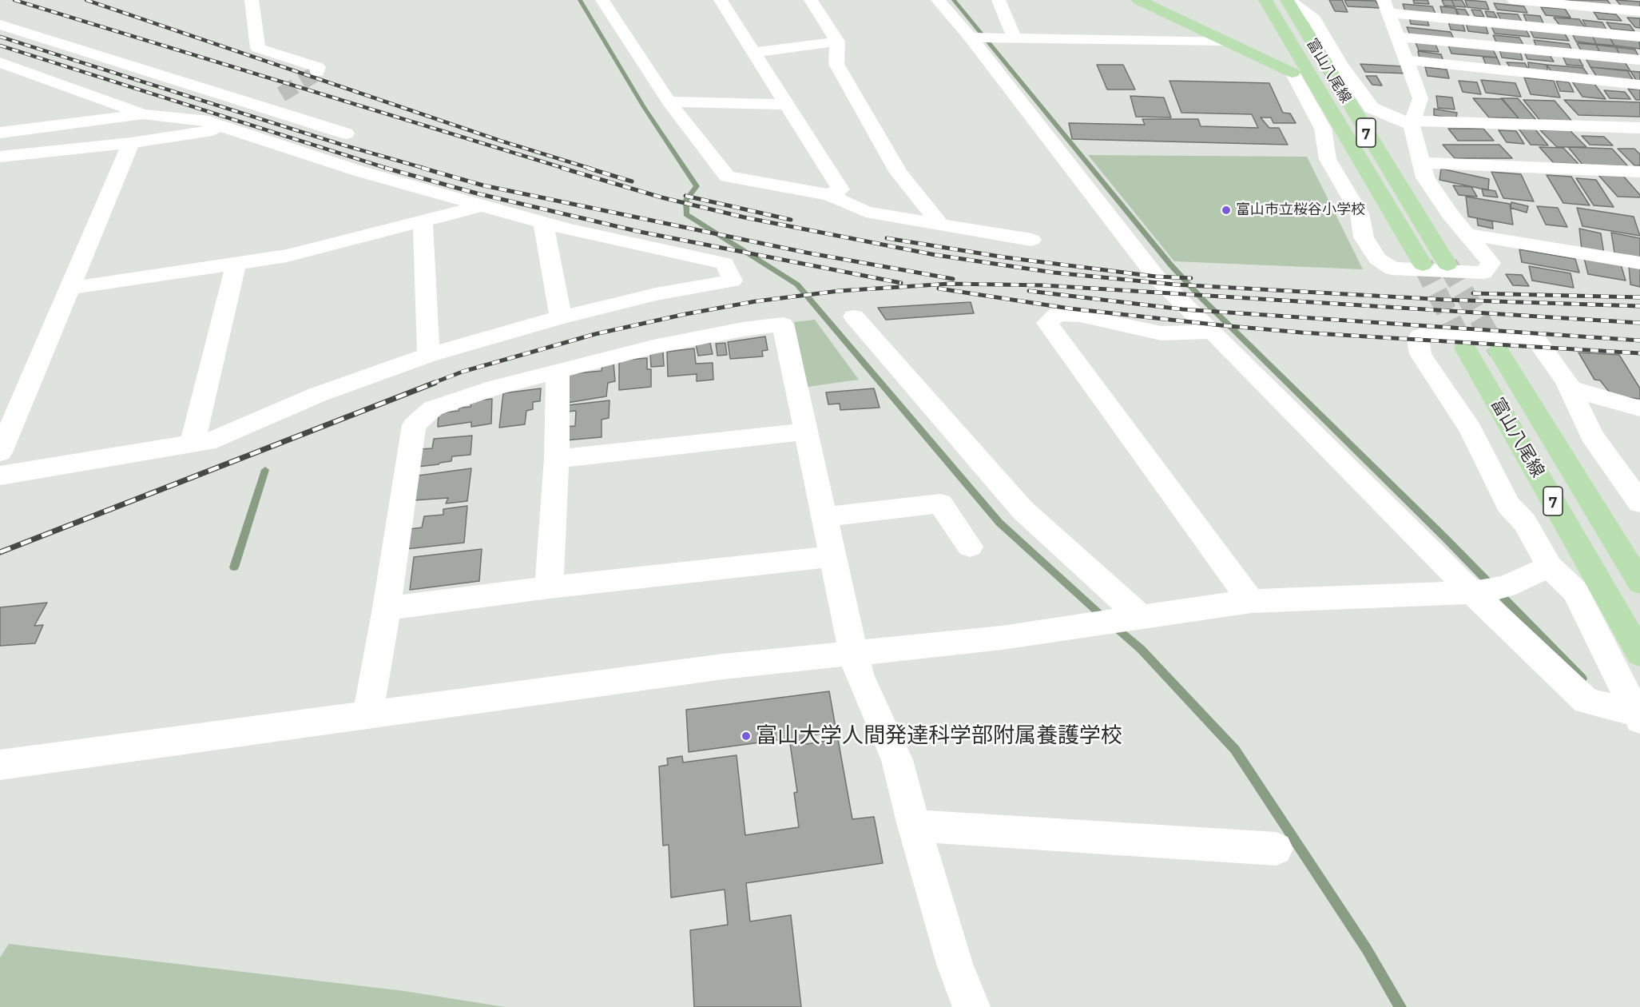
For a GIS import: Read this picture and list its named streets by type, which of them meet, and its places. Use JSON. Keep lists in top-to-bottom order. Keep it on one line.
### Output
{"streets":{"main road":["富山八尾線","7"]},"places":["富山市立桜谷小学校","富山大学人間発達科学部附属養護学校"]}
